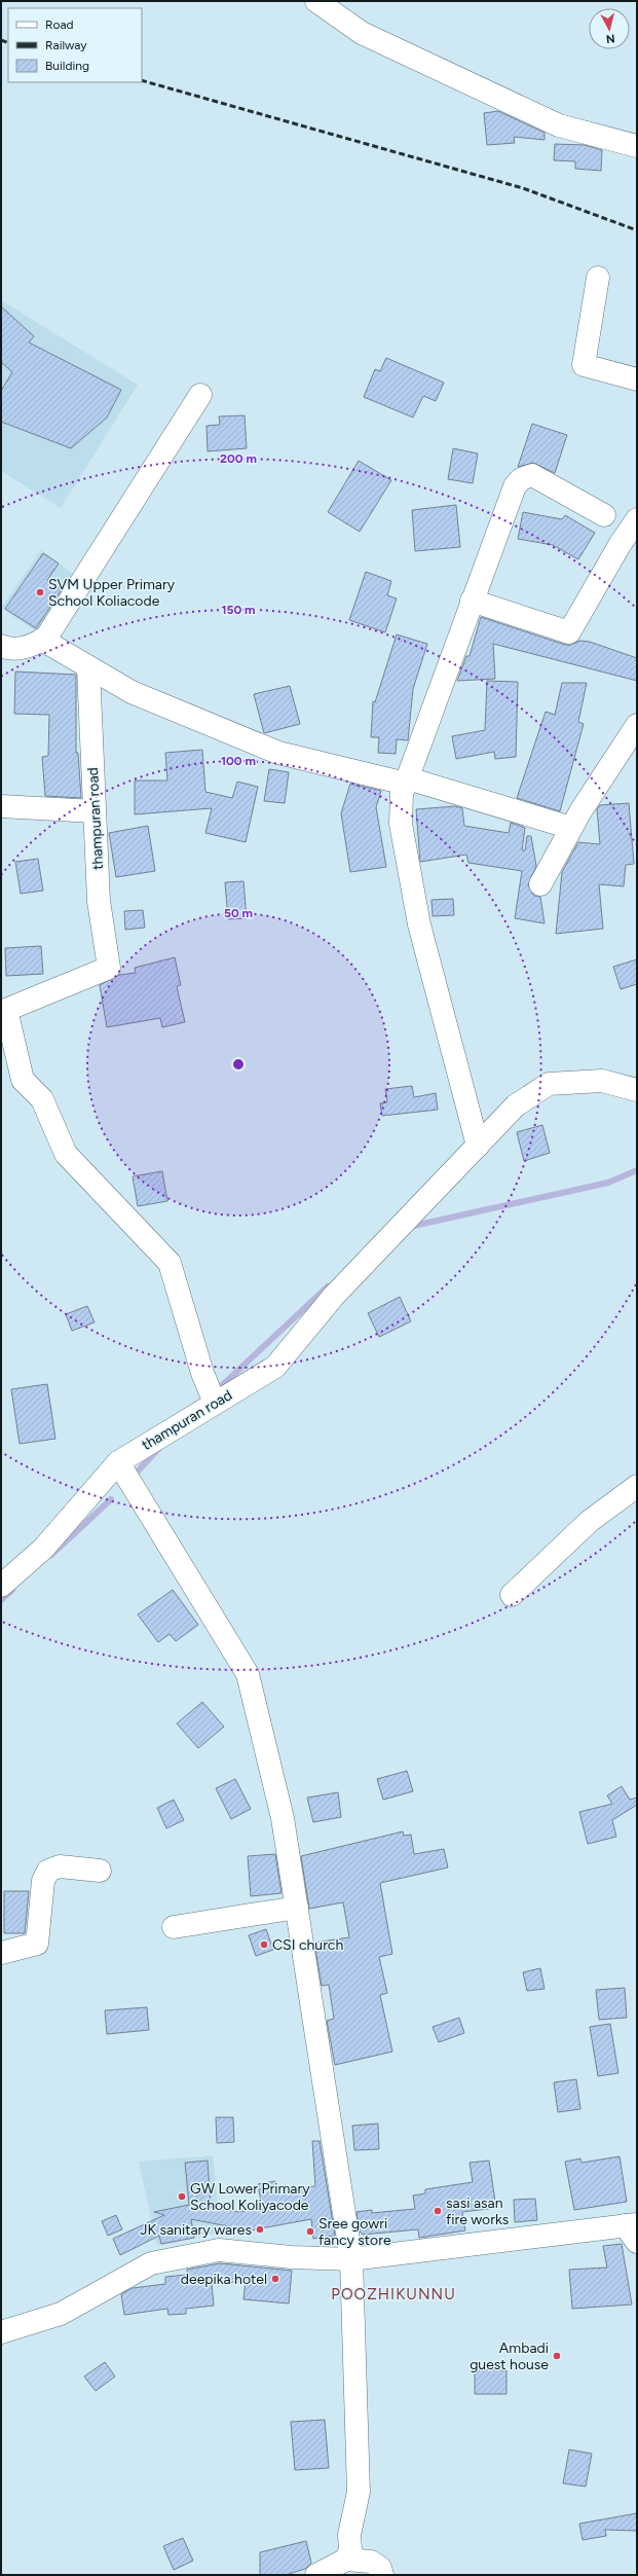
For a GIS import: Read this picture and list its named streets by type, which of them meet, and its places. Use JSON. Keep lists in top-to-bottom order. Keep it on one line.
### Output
{"streets":{"street":["thampuran road"]},"districts":["POOZHIKUNNU"],"places":["SVM Upper Primary School Koliacode","CSI church","GW Lower Primary School Koliyacode","sasi asan fire works","JK sanitary wares","Sree gowri fancy store","deepika hotel","Ambadi guest house"],"legend":["Road","Railway","Building"],"north":"bottom","rings":["200 m","150 m","100 m","50 m"]}
